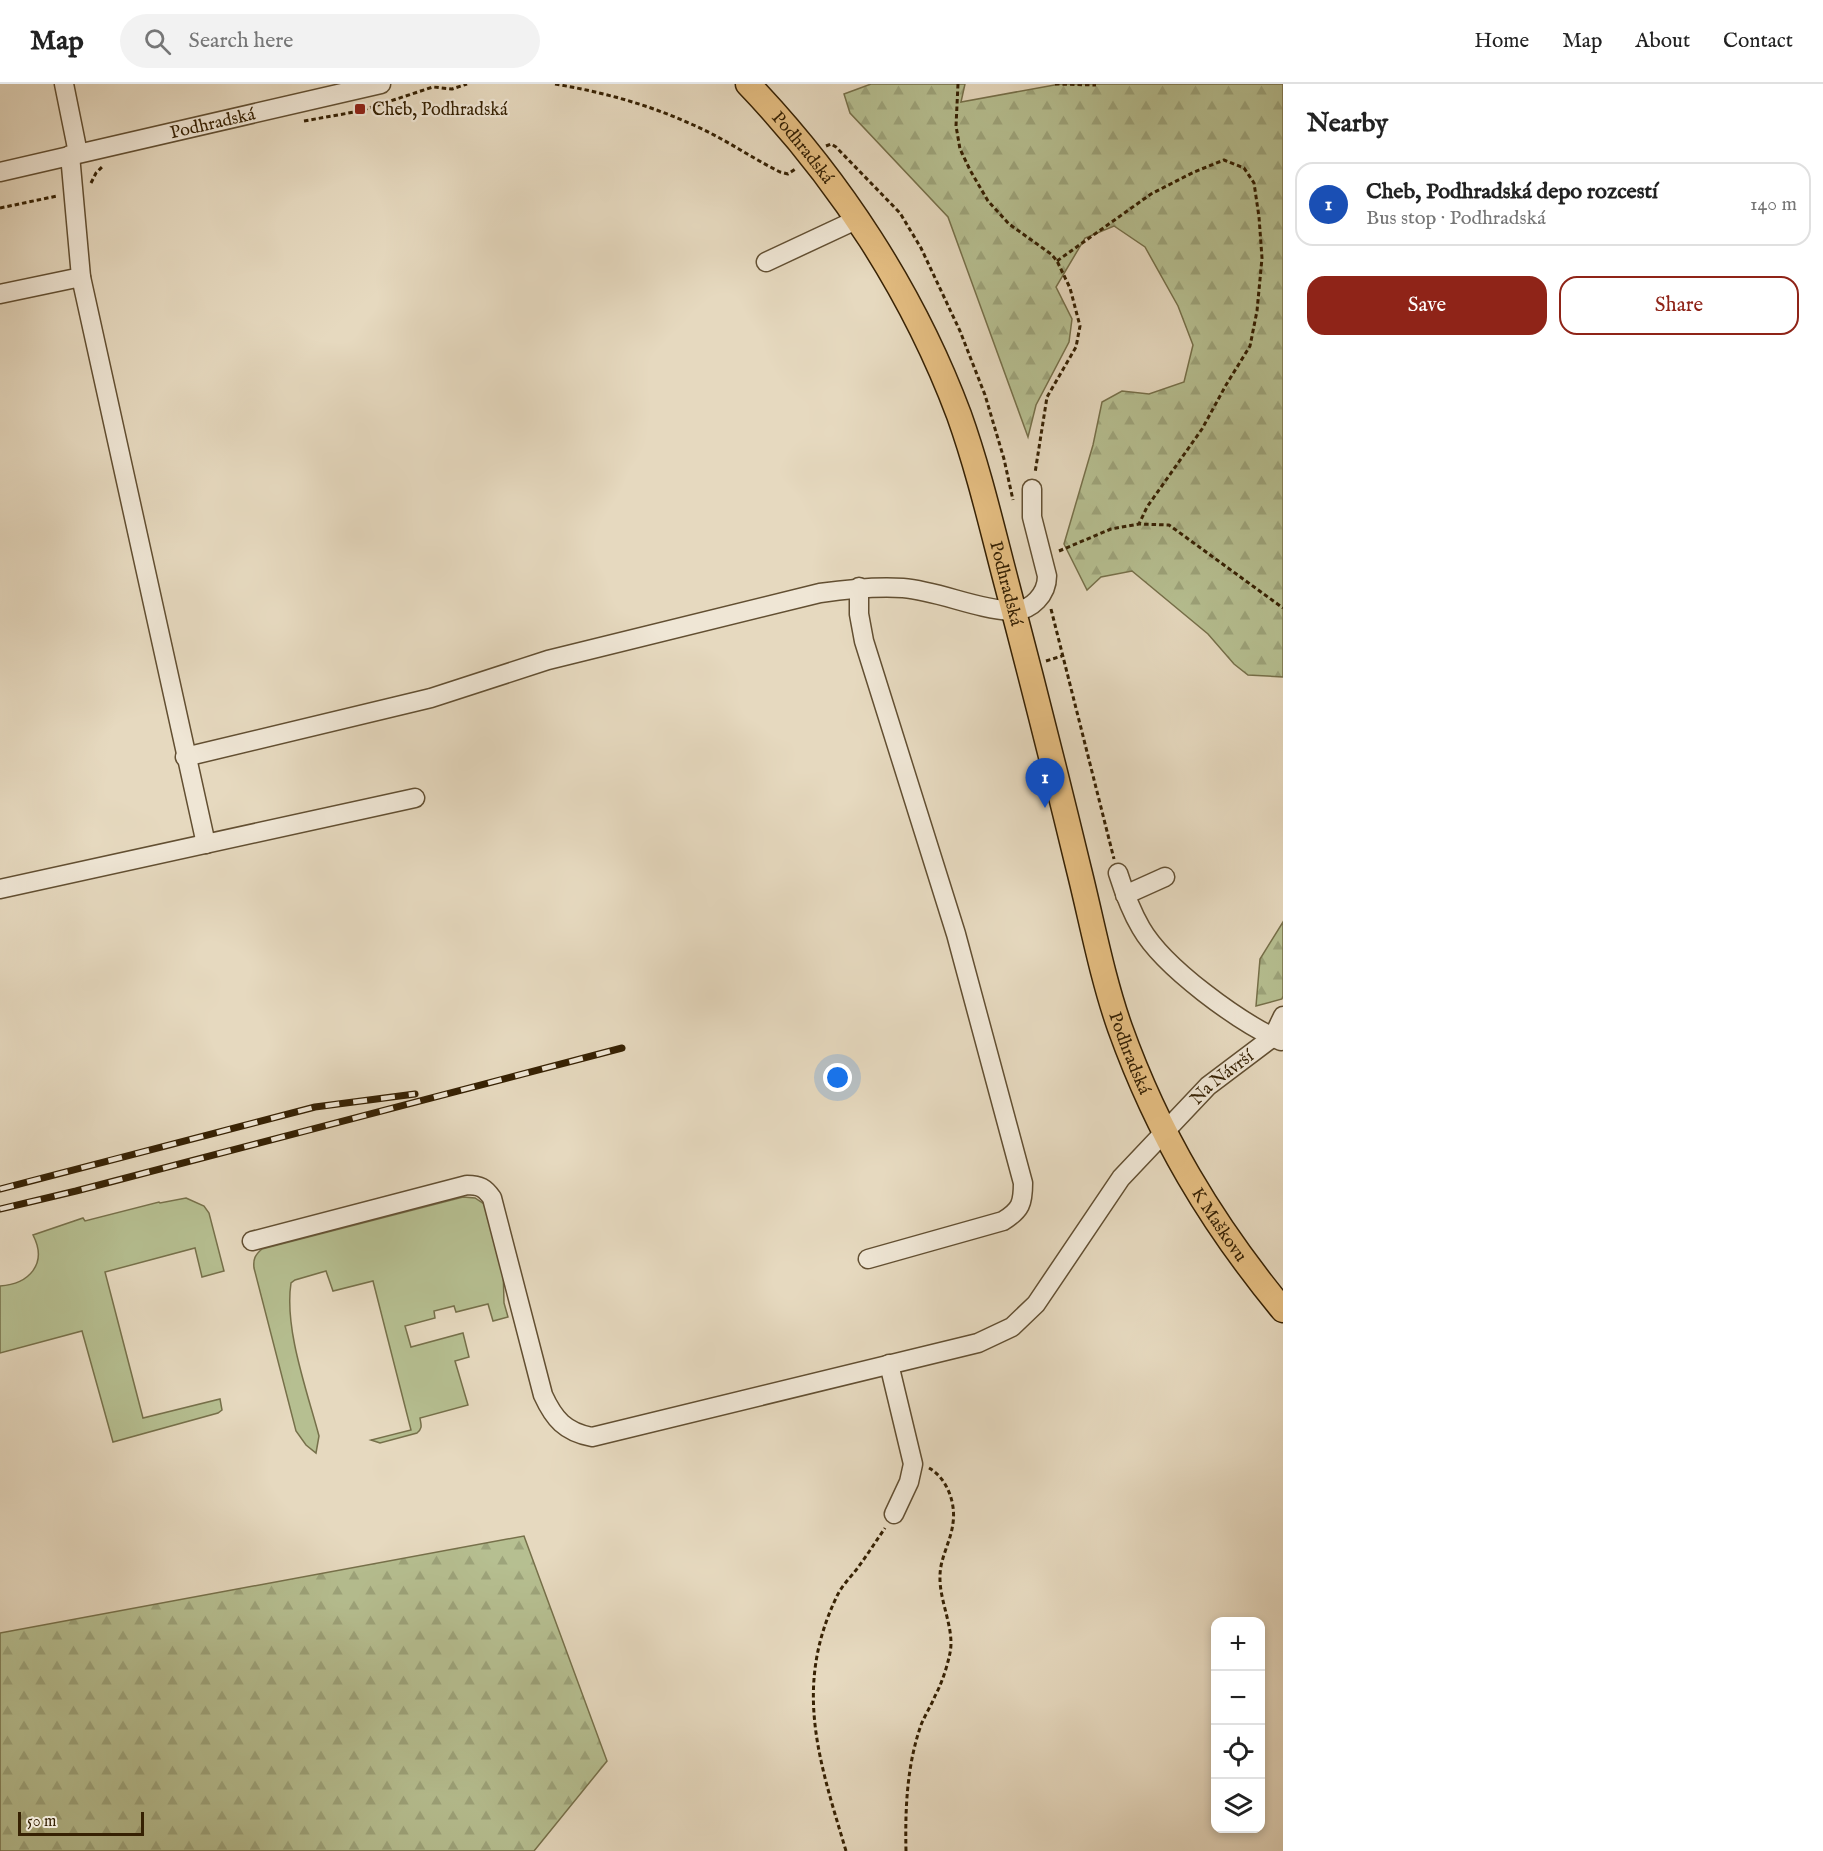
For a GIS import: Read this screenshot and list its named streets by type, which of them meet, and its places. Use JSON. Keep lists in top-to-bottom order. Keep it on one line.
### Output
{"streets":{"main road":["Podhradská","K Maškovu"],"street":["Na Návrší"]},"crossings":[["Podhradská","Na Návrší"],["Podhradská","K Maškovu"],["Na Návrší","K Maškovu"]],"places":{"transit":["Cheb, Podhradská"]},"scale_bar":"50 m","page":{"header":"Map","search":"Search here","nav":["Home","Map","About","Contact"],"heading":"Nearby","list":[{"mark":"1","name":"Cheb, Podhradská depo rozcestí","note":"Bus stop · Podhradská","value":"140 m"}],"buttons":["Save","Share"],"pins":"1","map_buttons":["+","−"],"scale":"50 m"}}
